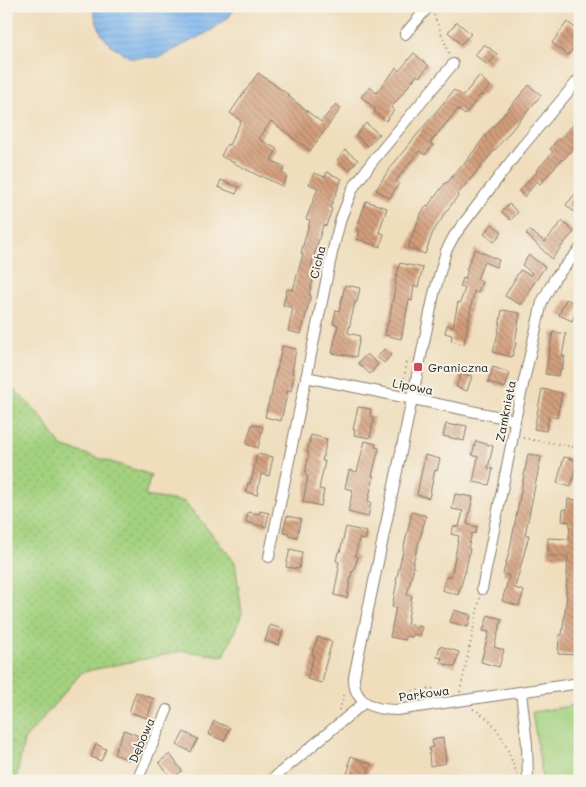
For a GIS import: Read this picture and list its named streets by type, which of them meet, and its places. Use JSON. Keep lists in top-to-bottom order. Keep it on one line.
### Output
{"streets":{"street":["Cicha","Lipowa","Zamknięta","Parkowa","Dębowa"]},"crossings":[["Cicha","Lipowa"],["Lipowa","Zamknięta"]],"places":{"transit":["Graniczna"]}}
